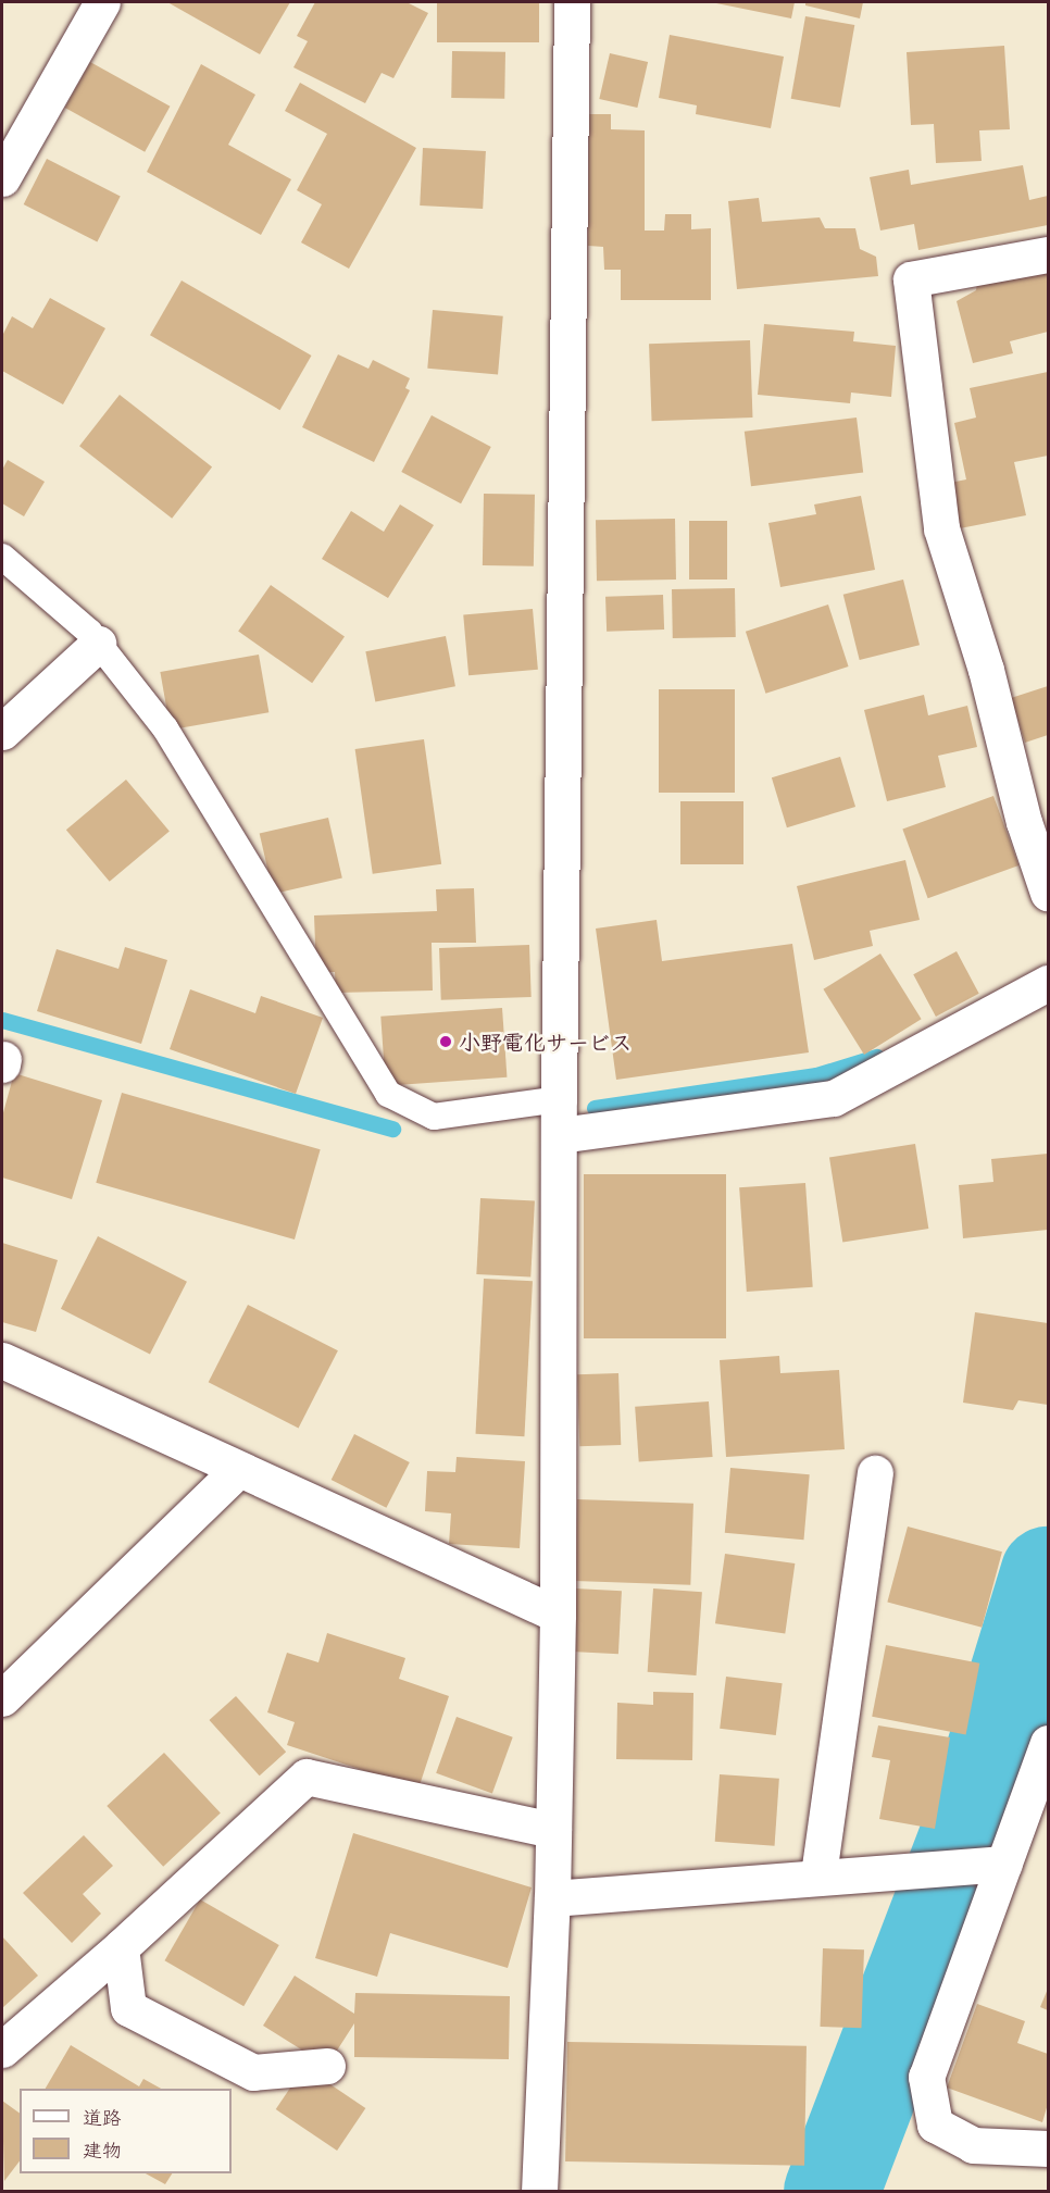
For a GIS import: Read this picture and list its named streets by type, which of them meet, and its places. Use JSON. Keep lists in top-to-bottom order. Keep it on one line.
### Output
{"places":["小野電化サービス"],"legend":["道路","建物"]}
